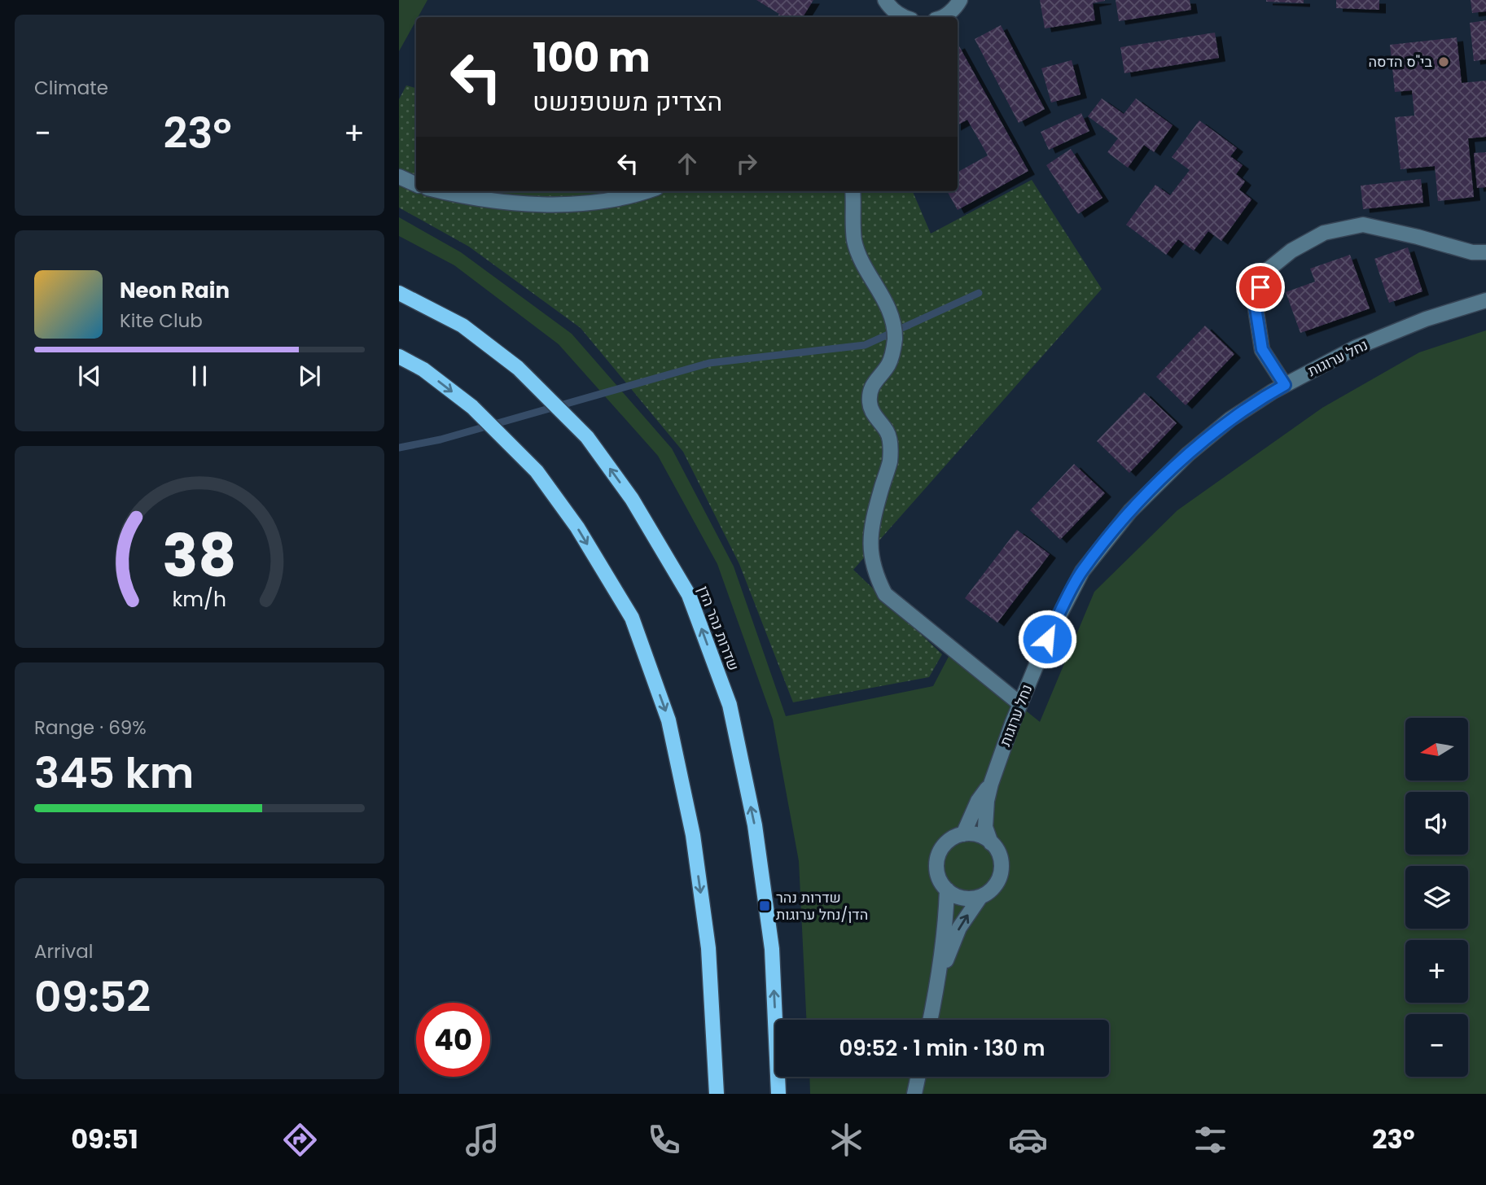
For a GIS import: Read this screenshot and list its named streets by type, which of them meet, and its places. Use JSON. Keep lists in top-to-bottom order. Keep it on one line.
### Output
{"streets":{"main road":["שדרות נהר הדן"],"street":["נחל ערוגות"]},"places":{"other":["בי\"ס הדסה"],"transit":["שדרות נהר הדן/נחל ערוגות"]},"north":"left","page":{"tile":["Climate",["Range · 69%","345 km"],["Arrival","09:52"]],"turn":["100 m","הצדיק משטפנשט"],"heat":["−","23°","+"],"song":["Neon Rain","Kite Club"],"map_buttons":["+","−"],"limit":"40","trip":"09:52 · 1 min · 130 m","tabs":["09:51","23°"],"gauge":["38","km/h"]}}
